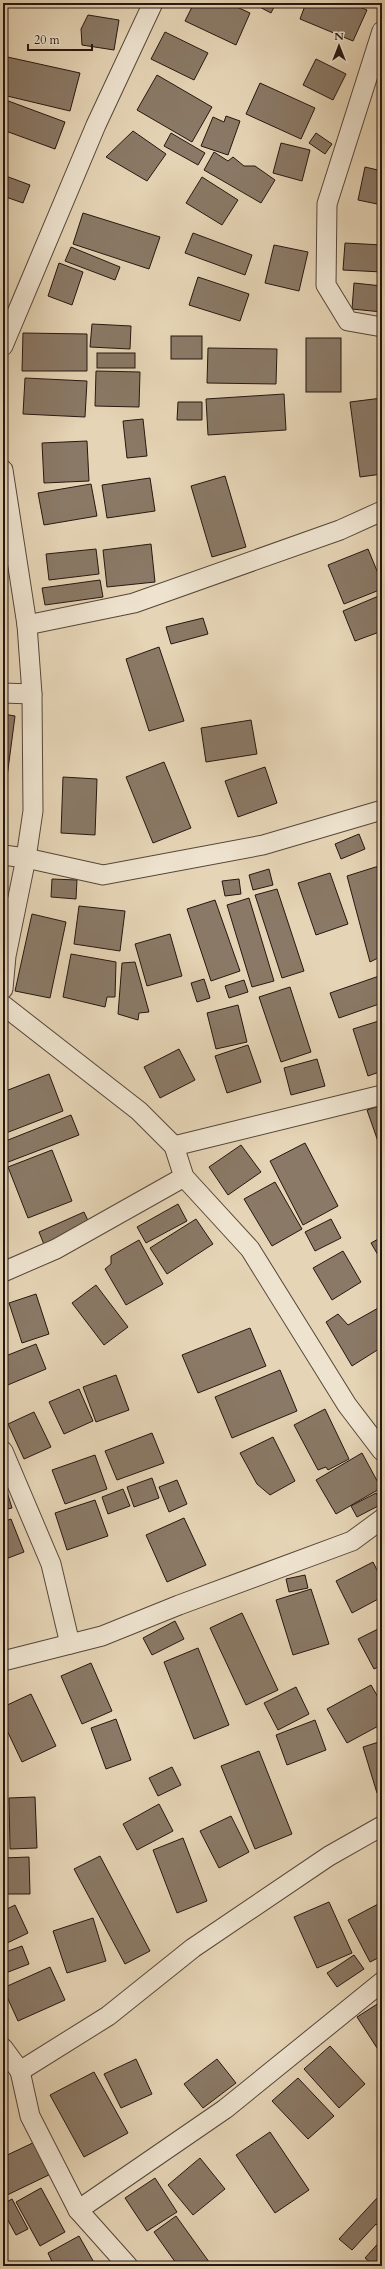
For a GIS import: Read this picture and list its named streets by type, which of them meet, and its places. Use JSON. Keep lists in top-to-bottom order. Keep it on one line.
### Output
{"scale_bar":"20 m","north":"top"}
